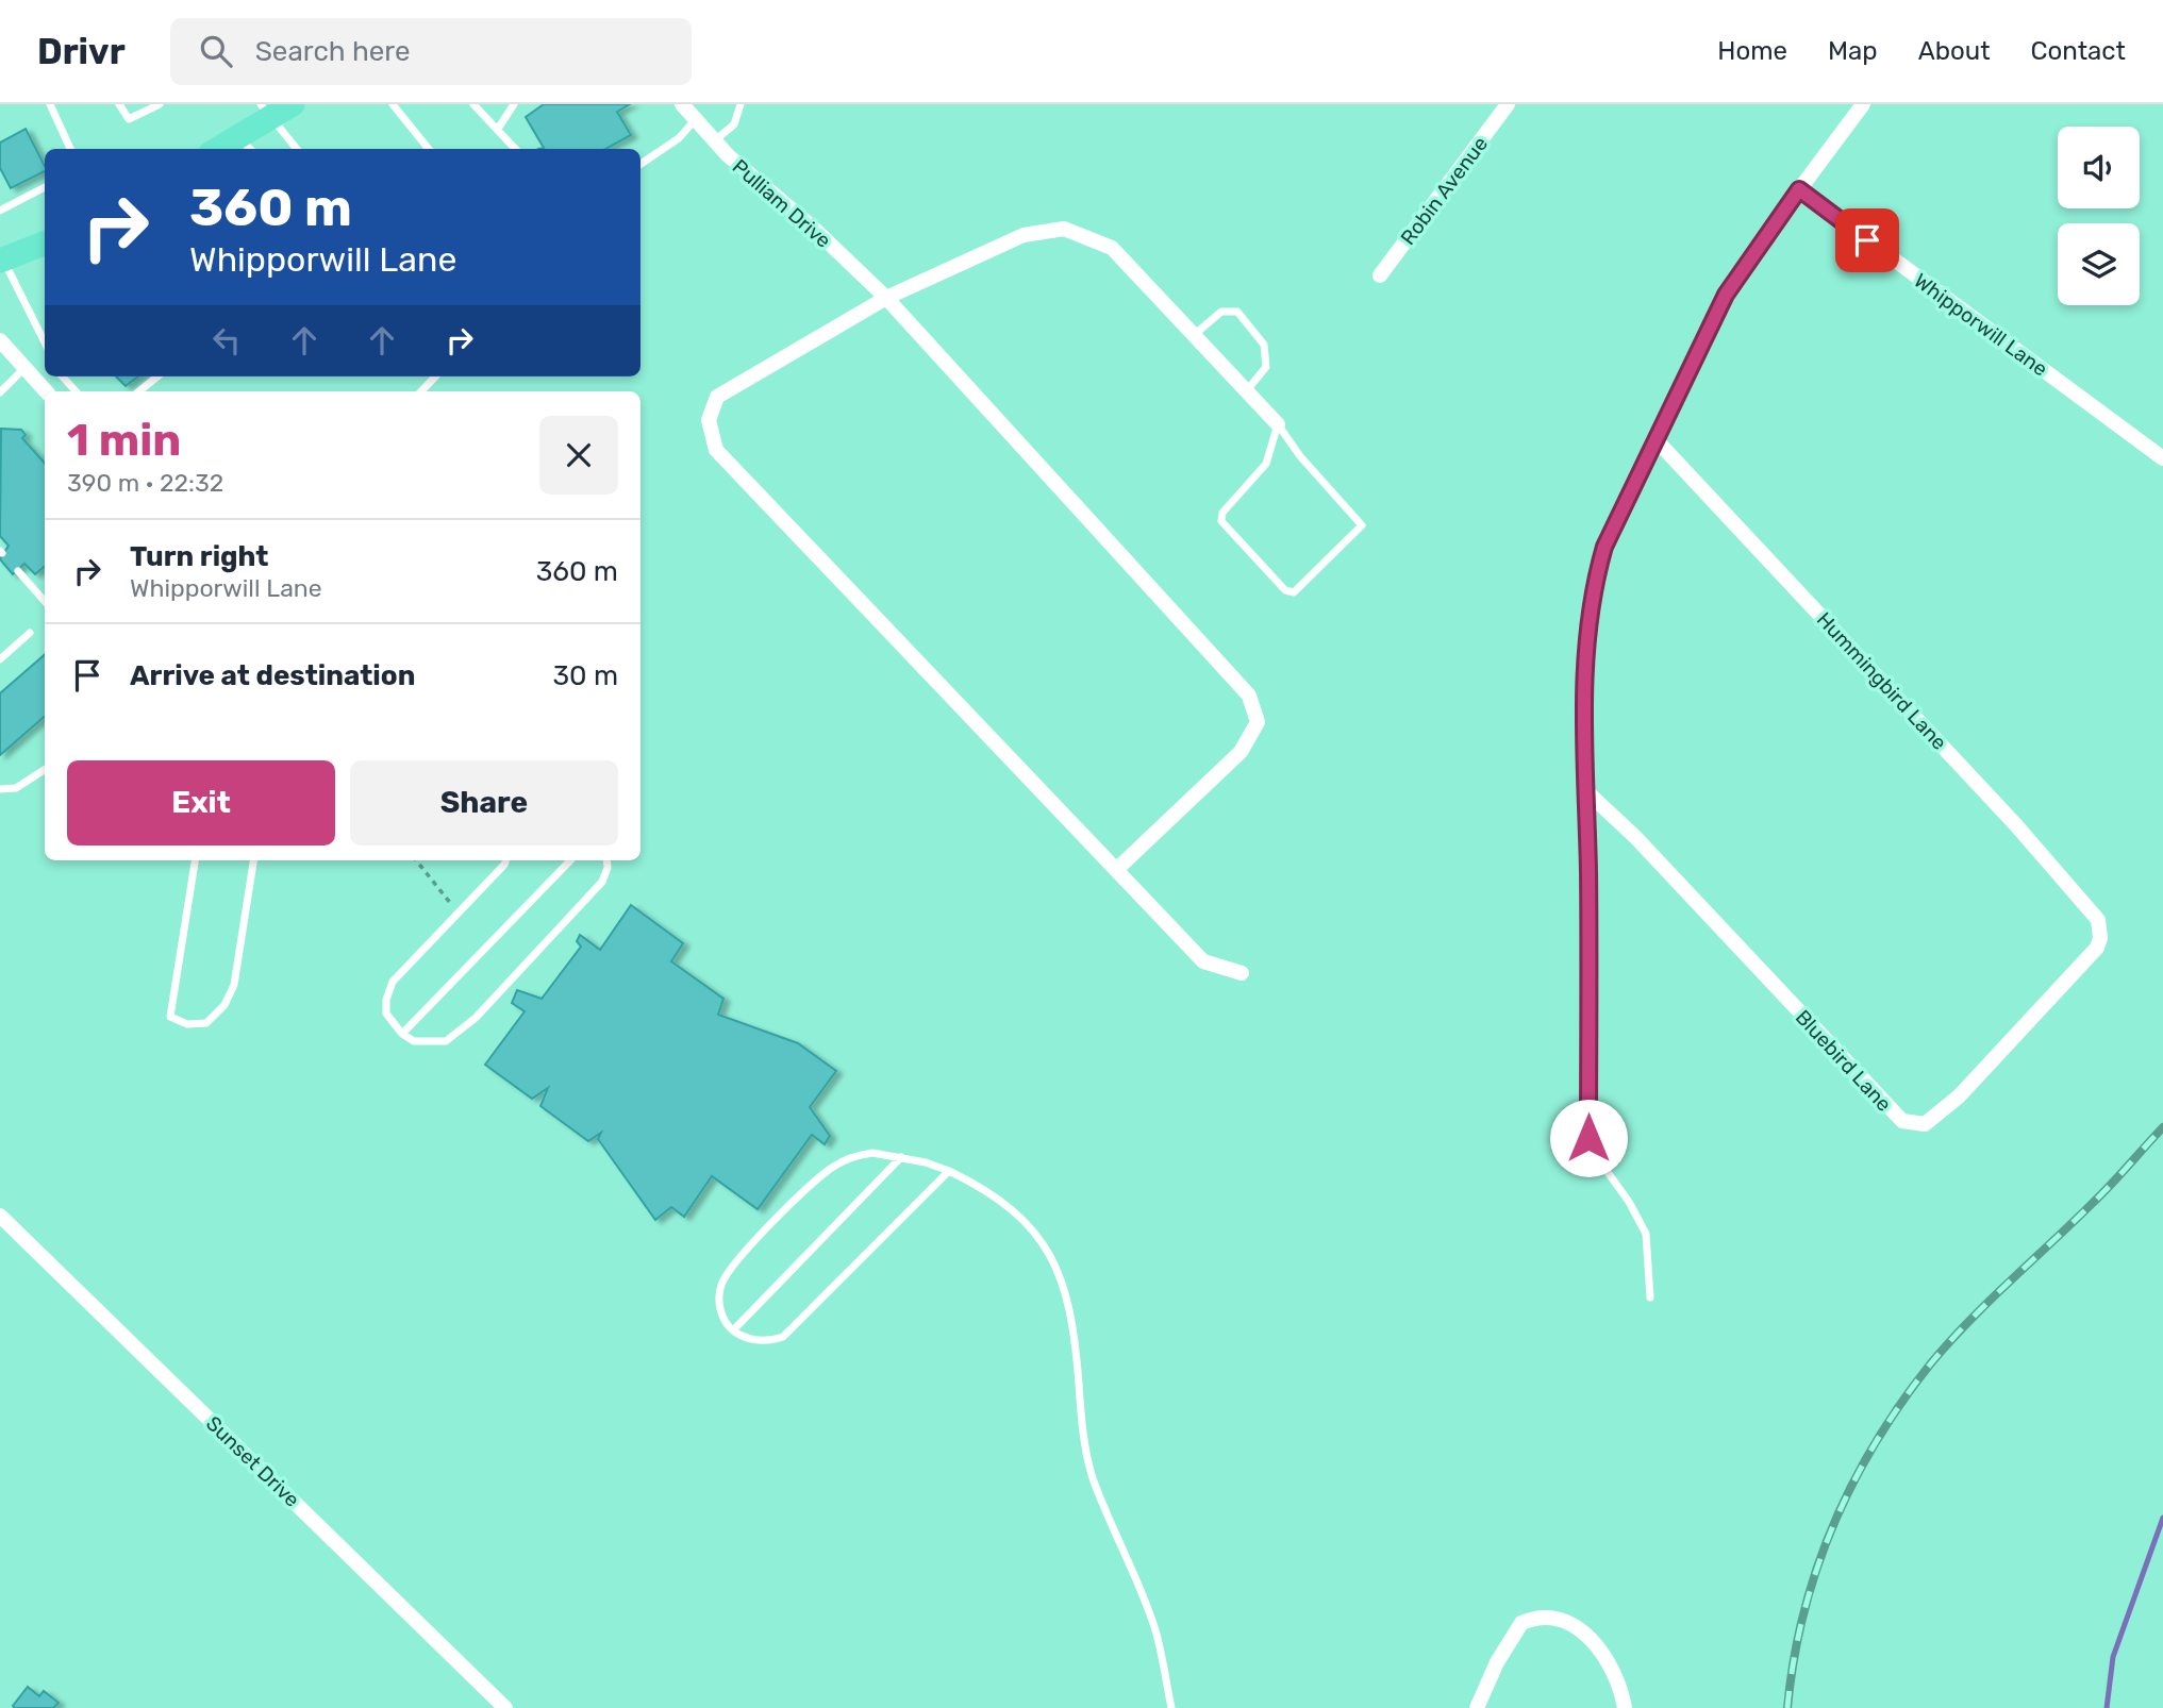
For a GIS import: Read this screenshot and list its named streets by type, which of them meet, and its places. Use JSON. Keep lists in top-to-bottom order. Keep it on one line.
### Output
{"streets":{"street":["Robin Avenue","Pulliam Drive","Whipporwill Lane","Hummingbird Lane","Bluebird Lane","Sunset Drive"]},"crossings":[["Hummingbird Lane","Bluebird Lane"]],"page":{"header":"Drivr","search":"Search here","nav":["Home","Map","About","Contact"],"turn":["360 m","Whipporwill Lane"],"heading":["1 min","390 m · 22:32"],"list":[{"name":"Turn right","note":"Whipporwill Lane","value":"360 m"},{"name":"Arrive at destination","value":"30 m"}],"buttons":["Exit","Share"]}}
